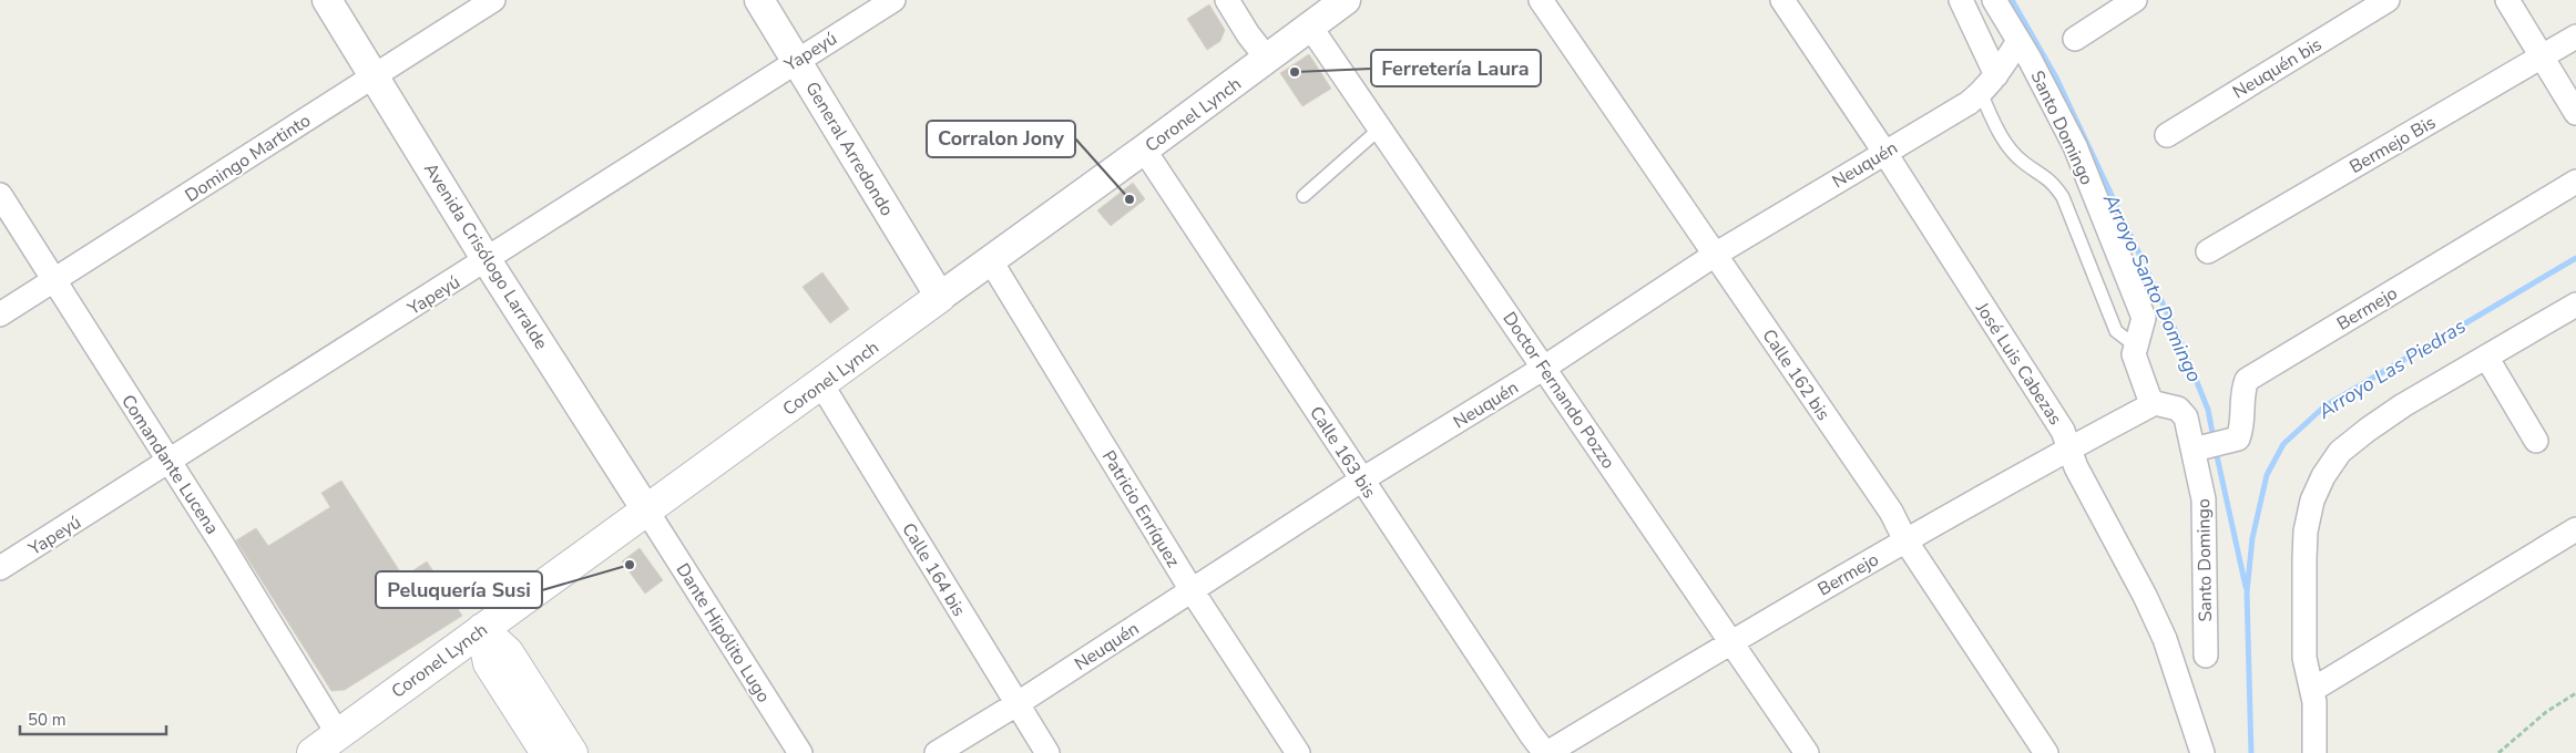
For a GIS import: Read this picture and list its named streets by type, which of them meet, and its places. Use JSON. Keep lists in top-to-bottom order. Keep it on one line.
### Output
{"streets":{"main road":["Coronel Lynch"],"street":["Yapeyú","Neuquén bis","Santo Domingo","Bermejo Bis","General Arredondo","Domingo Martinto","Neuquén","Avenida Crisólogo Larralde","Bermejo","José Luis Cabezas","Calle 162 bis","Doctor Fernando Pozzo","Calle 163 bis","Comandante Lucena","Patricio Enríquez","Calle 164 bis","Dante Hipólito Lugo"]},"crossings":[["Yapeyú","General Arredondo"],["Yapeyú","Avenida Crisólogo Larralde"],["Yapeyú","Comandante Lucena"],["Coronel Lynch","General Arredondo"],["Coronel Lynch","Avenida Crisólogo Larralde"],["Coronel Lynch","Doctor Fernando Pozzo"],["Coronel Lynch","Calle 163 bis"],["Coronel Lynch","Comandante Lucena"],["Coronel Lynch","Patricio Enríquez"],["Coronel Lynch","Calle 164 bis"],["Coronel Lynch","Dante Hipólito Lugo"],["Santo Domingo","Neuquén"],["Santo Domingo","Bermejo"],["Domingo Martinto","Avenida Crisólogo Larralde"],["Domingo Martinto","Comandante Lucena"],["Neuquén","José Luis Cabezas"],["Neuquén","Calle 162 bis"],["Neuquén","Doctor Fernando Pozzo"],["Neuquén","Calle 163 bis"],["Neuquén","Patricio Enríquez"],["Neuquén","Calle 164 bis"],["Avenida Crisólogo Larralde","Dante Hipólito Lugo"],["Bermejo","José Luis Cabezas"],["Bermejo","Calle 162 bis"],["Bermejo","Doctor Fernando Pozzo"],["Bermejo","Calle 163 bis"]],"water":["Arroyo Santo Domingo","Arroyo Las Piedras"],"places":["Ferretería Laura","Corralon Jony","Peluquería Susi"],"scale_bar":"50 m"}
